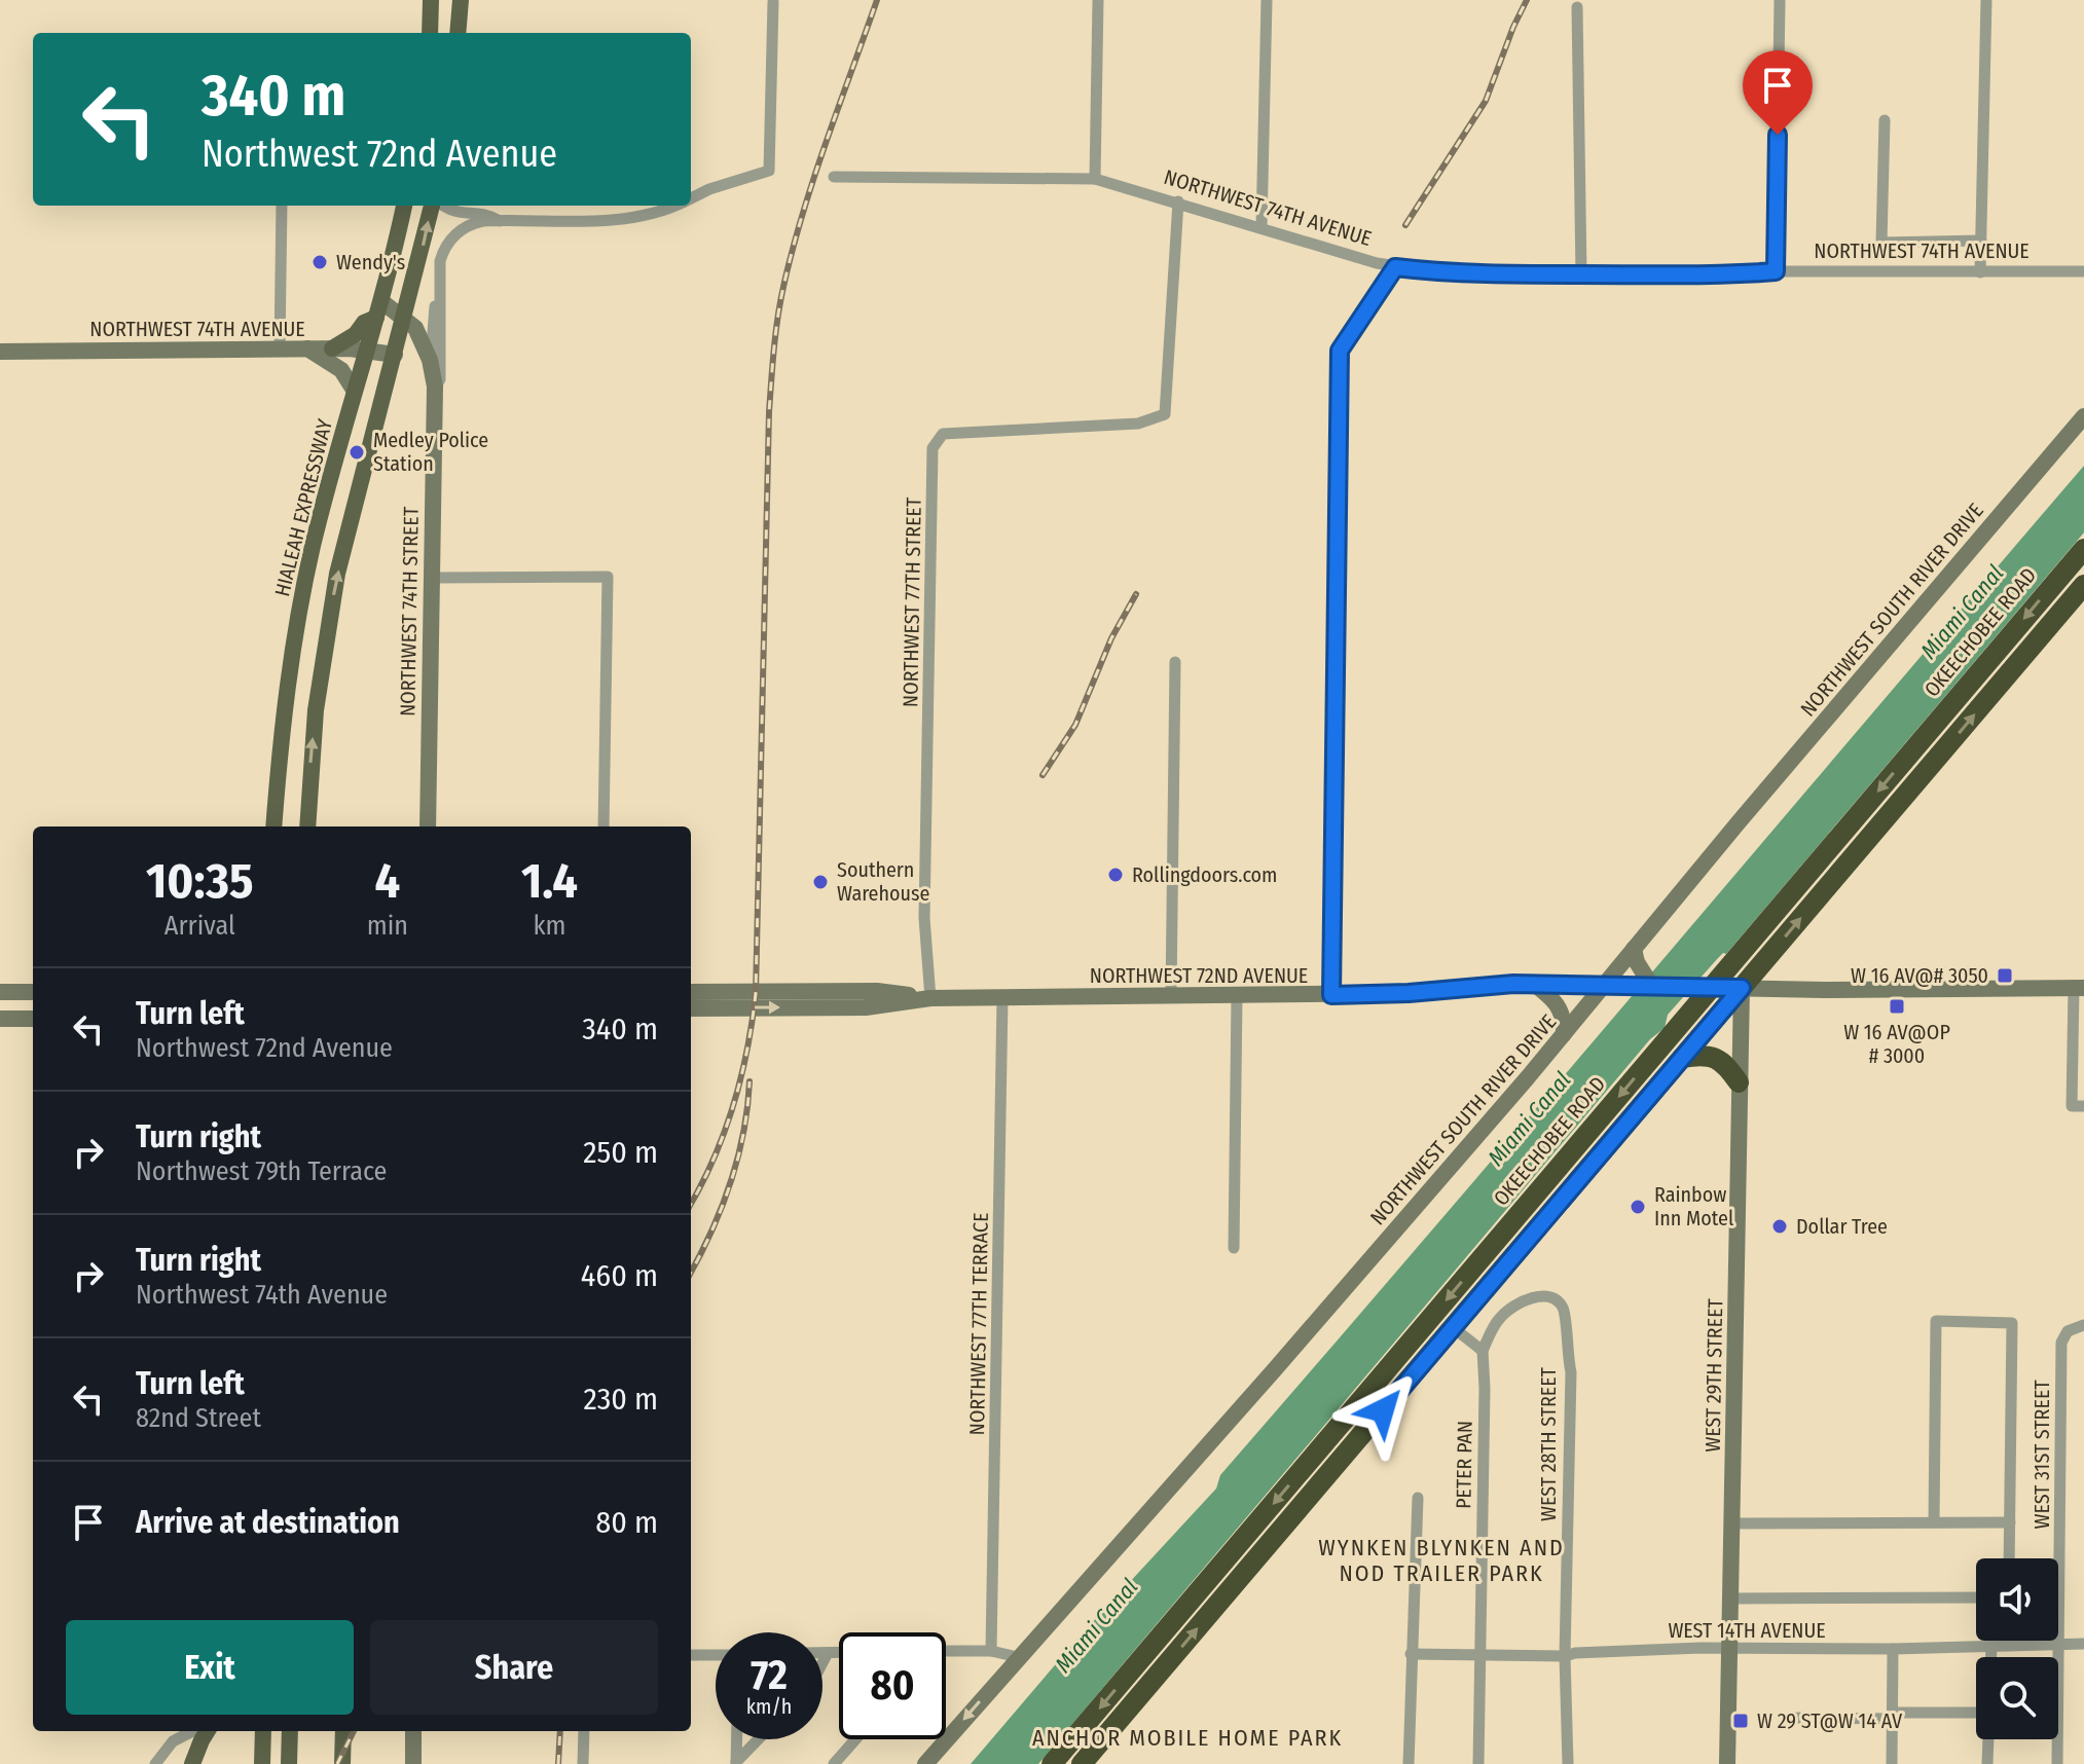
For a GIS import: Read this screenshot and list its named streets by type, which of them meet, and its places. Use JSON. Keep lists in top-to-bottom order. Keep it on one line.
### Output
{"streets":{"highway":["OKEECHOBEE ROAD"],"main road":["HIALEAH EXPRESSWAY"],"street":["NORTHWEST 74TH AVENUE","NORTHWEST 77TH STREET","NORTHWEST SOUTH RIVER DRIVE","NORTHWEST 74TH STREET","NORTHWEST 72ND AVENUE","NORTHWEST 77TH TERRACE","WEST 29TH STREET","WEST 28TH STREET","WEST 31ST STREET","PETER PAN","WEST 14TH AVENUE"]},"crossings":[["NORTHWEST 74TH AVENUE","HIALEAH EXPRESSWAY"],["NORTHWEST 74TH AVENUE","NORTHWEST 77TH STREET"],["NORTHWEST 77TH STREET","NORTHWEST 72ND AVENUE"],["NORTHWEST SOUTH RIVER DRIVE","NORTHWEST 72ND AVENUE"],["OKEECHOBEE ROAD","NORTHWEST 72ND AVENUE"],["NORTHWEST 72ND AVENUE","NORTHWEST 77TH TERRACE"],["NORTHWEST 72ND AVENUE","WEST 29TH STREET"],["WEST 29TH STREET","WEST 14TH AVENUE"],["WEST 28TH STREET","PETER PAN"],["WEST 28TH STREET","WEST 14TH AVENUE"],["WEST 31ST STREET","WEST 14TH AVENUE"],["PETER PAN","WEST 14TH AVENUE"]],"districts":["WYNKEN BLYNKEN AND NOD TRAILER PARK","ANCHOR MOBILE HOME PARK"],"water":["Miami Canal"],"places":{"other":["Wendy's","Medley Police Station","Rollingdoors.com","Southern Warehouse","Rainbow Inn Motel","Dollar Tree"],"transit":["W 16 AV@# 3050","W 16 AV@OP # 3000","W 29 ST@W 14 AV"]},"page":{"turn":["340 m","Northwest 72nd Avenue"],"eta":["10:35","Arrival","4","min","1.4","km"],"list":[{"name":"Turn left","note":"Northwest 72nd Avenue","value":"340 m"},{"name":"Turn right","note":"Northwest 79th Terrace","value":"250 m"},{"name":"Turn right","note":"Northwest 74th Avenue","value":"460 m"},{"name":"Turn left","note":"82nd Street","value":"230 m"},{"name":"Arrive at destination","value":"80 m"}],"buttons":["Exit","Share"],"speed":"72 km/h","limit":"80"}}
